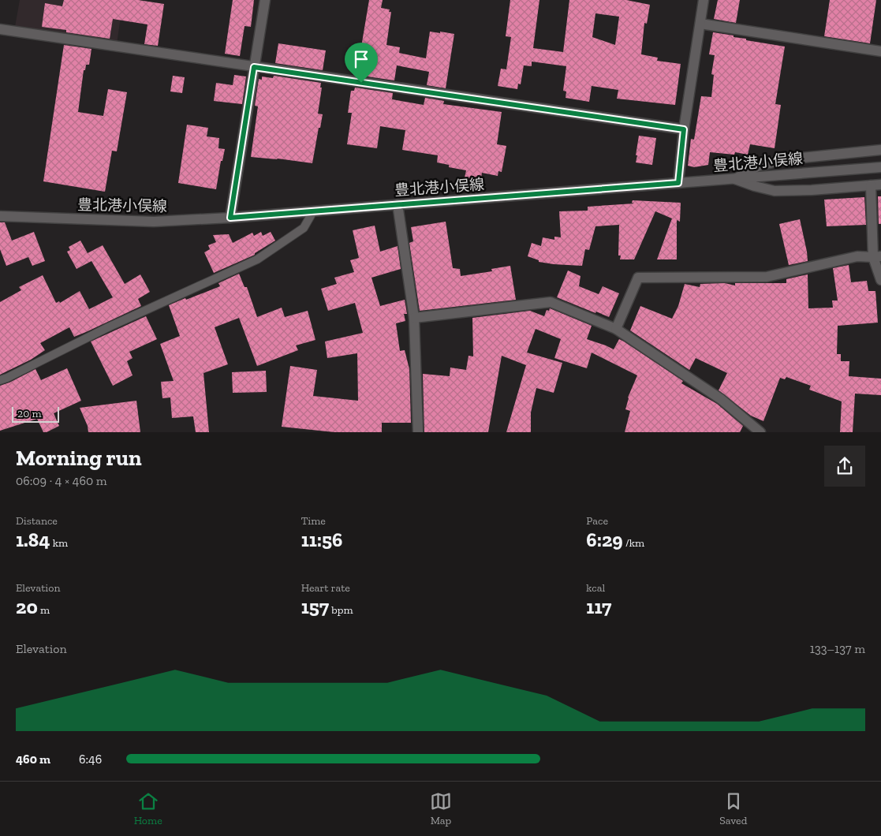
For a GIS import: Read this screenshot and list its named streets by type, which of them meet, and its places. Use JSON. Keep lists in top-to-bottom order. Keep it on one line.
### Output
{"streets":{"street":["豊北港小俣線"]},"scale_bar":"20 m","page":{"scale":"20 m","heading":["Morning run","06:09 · 4 × 460 m"],"stats":[["Distance","1.84 km"],["Time","11:56"],["Pace","6:29 /km"],["Elevation","20 m"],["Heart rate","157 bpm"],["kcal","117"]],"chart":["Elevation","133–137 m"],"list":[{"name":"460 m","note":"6:46"}],"tabs":["Home","Map","Saved"]}}
